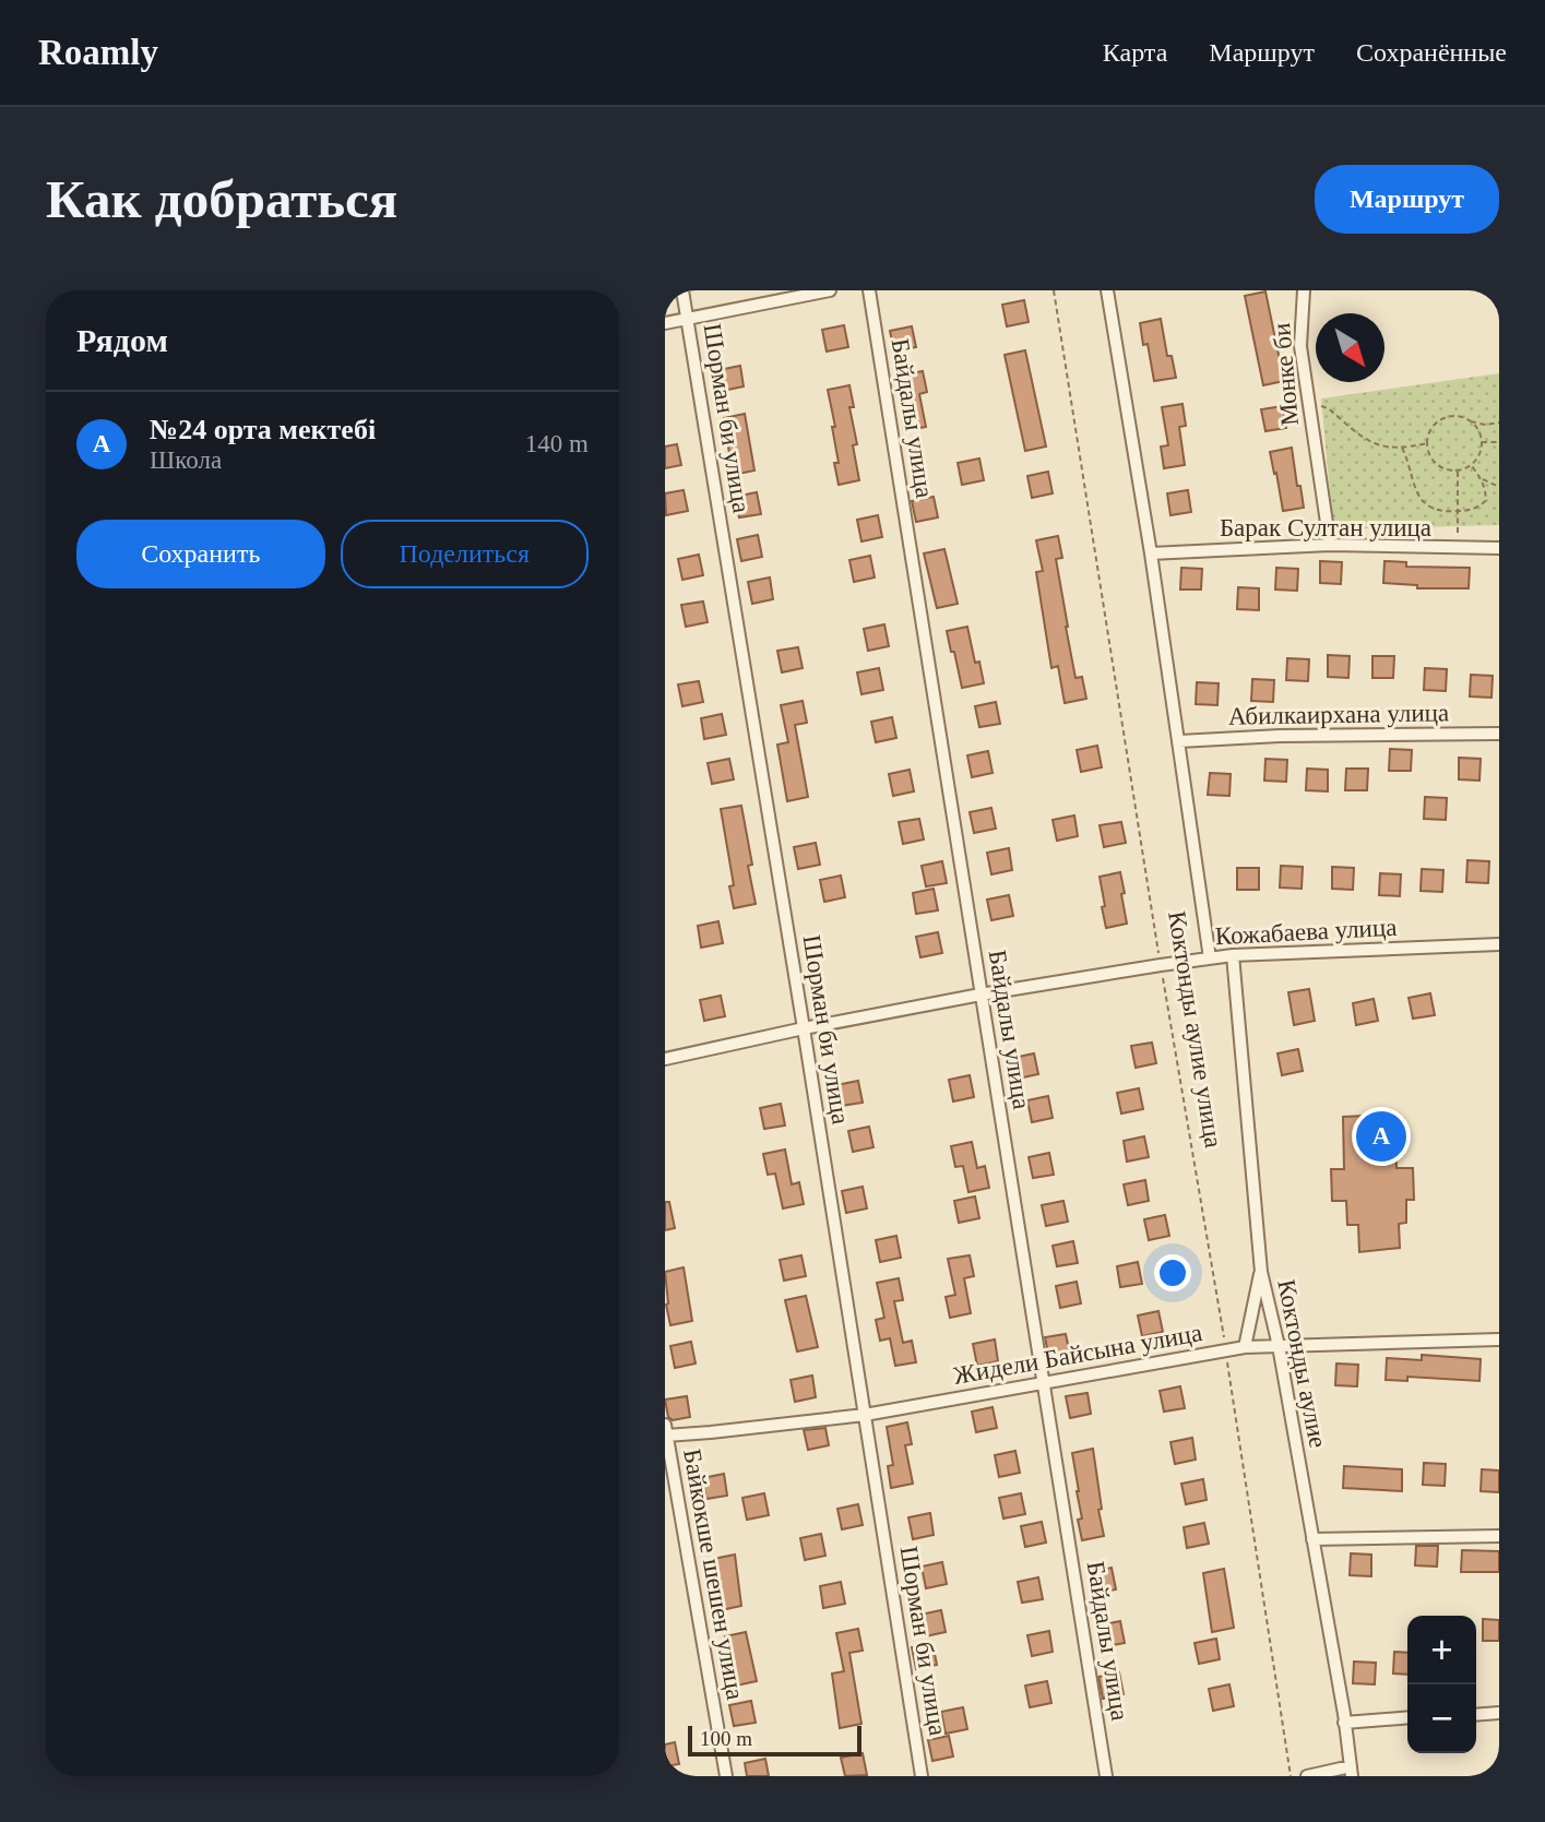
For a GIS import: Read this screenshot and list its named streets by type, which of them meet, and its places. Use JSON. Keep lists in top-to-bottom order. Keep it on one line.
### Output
{"streets":{"street":["Монке би","Шорман би улица","Байдалы улица","Барак Султан улица","Абилкаирхана улица","Кожабаева улица","Жидели Байсына улица","Коктонды аулие","Байкокше шешен улица"],"path":["Коктонды аулие улица"]},"crossings":[["Монке би","Барак Султан улица"],["Шорман би улица","Кожабаева улица"],["Шорман би улица","Жидели Байсына улица"],["Байдалы улица","Кожабаева улица"],["Байдалы улица","Жидели Байсына улица"],["Кожабаева улица","Коктонды аулие улица"],["Кожабаева улица","Коктонды аулие"],["Коктонды аулие улица","Жидели Байсына улица"],["Жидели Байсына улица","Коктонды аулие"],["Жидели Байсына улица","Байкокше шешен улица"]],"scale_bar":"100 m","north":"bottom right","page":{"header":"Roamly","nav":["Карта","Маршрут","Сохранённые"],"buttons":["Маршрут",["Сохранить","Поделиться"]],"title":"Как добраться","heading":"Рядом","list":[{"mark":"A","name":"№24 орта мектебі","note":"Школа","value":"140 m"}],"pins":"A","map_buttons":["+","−"],"scale":"100 m"}}
